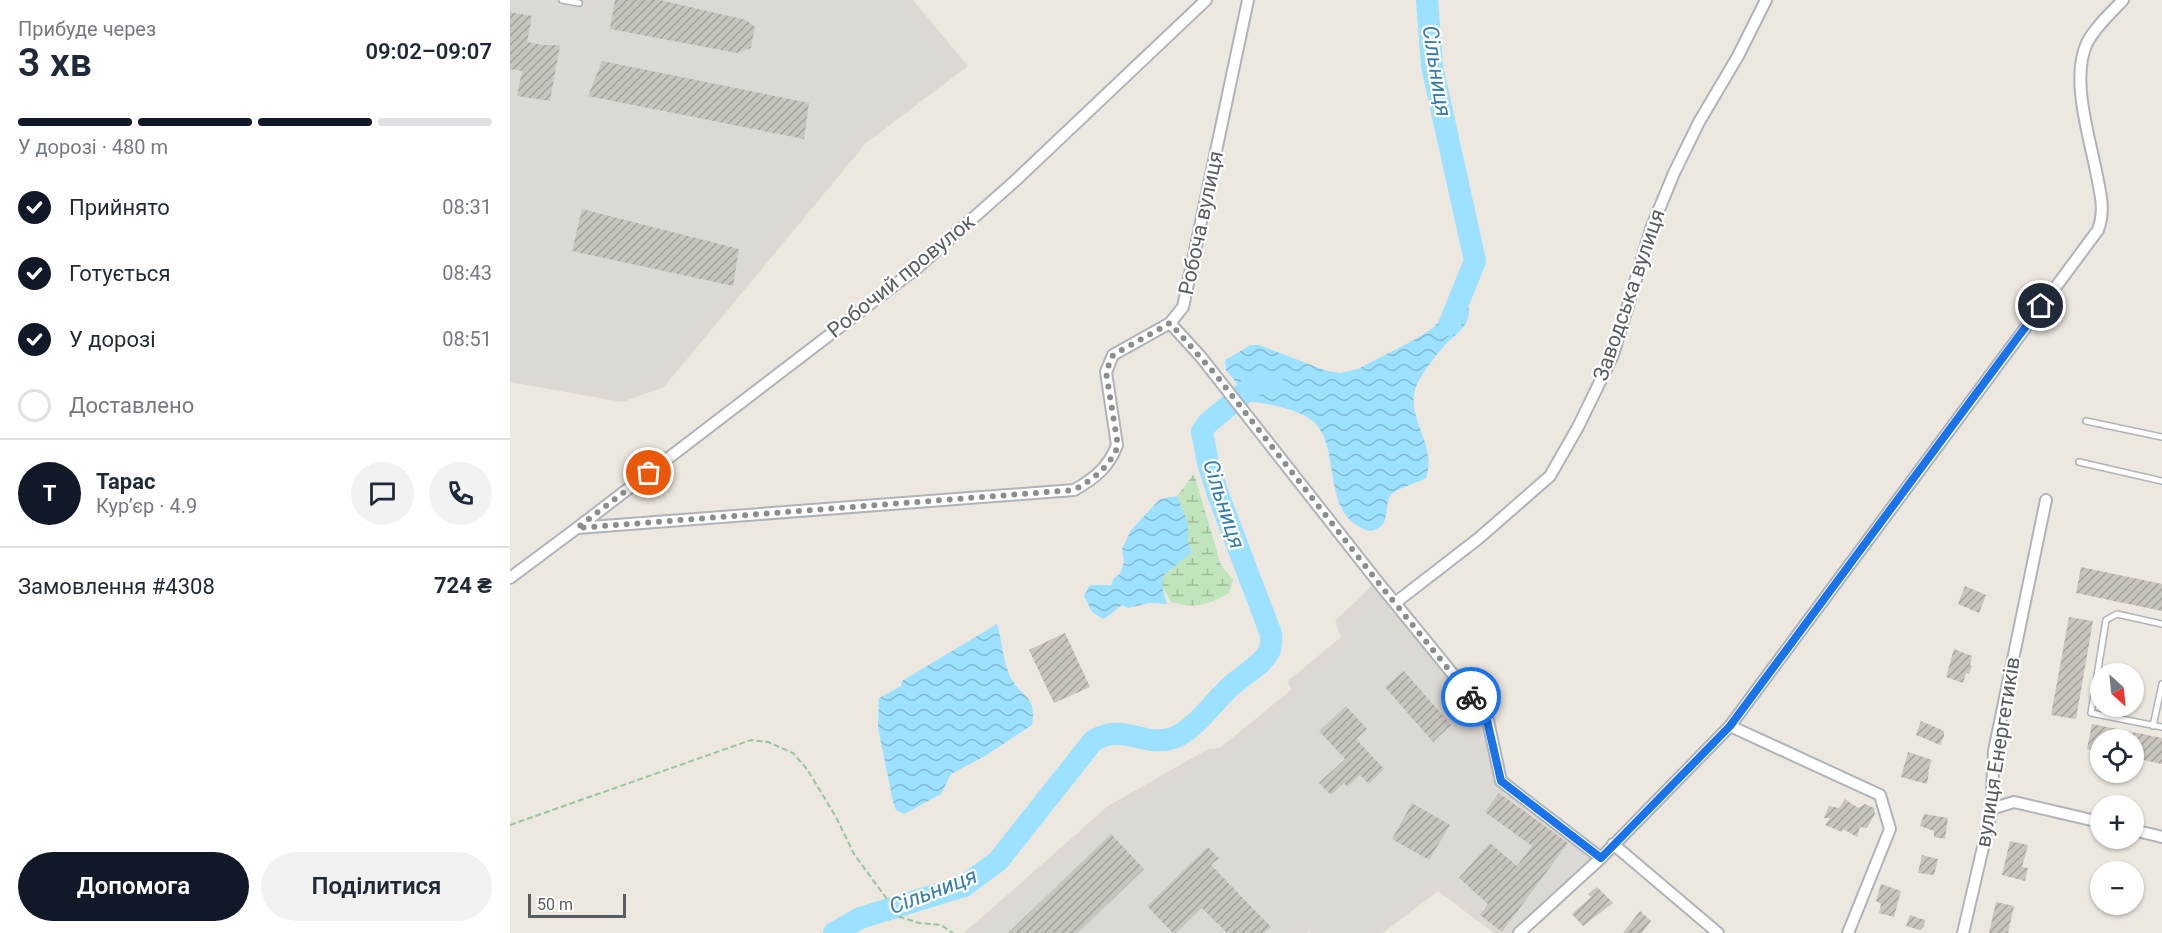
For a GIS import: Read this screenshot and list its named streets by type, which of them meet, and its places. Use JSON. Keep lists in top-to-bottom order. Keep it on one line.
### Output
{"streets":{"street":["Робоча вулиця","Робочий провулок","Заводська вулиця","вулиця Енергетиків"]},"crossings":[["Робоча вулиця","Робочий провулок"]],"water":["Сільниця"],"scale_bar":"50 m","north":"bottom right","page":{"heading":["3 хв","Прибуде через","09:02–09:07"],"panel":["Тарас","Кур’єр · 4.9","Замовлення #4308","724 ₴"],"bar":"У дорозі · 480 m","list":[["Прийнято","08:31"],["Готується","08:43"],["У дорозі","08:51"],"Доставлено"],"round":"Т","map_buttons":["+","−"],"buttons":["Допомога","Поділитися"],"scale":"50 m"}}
